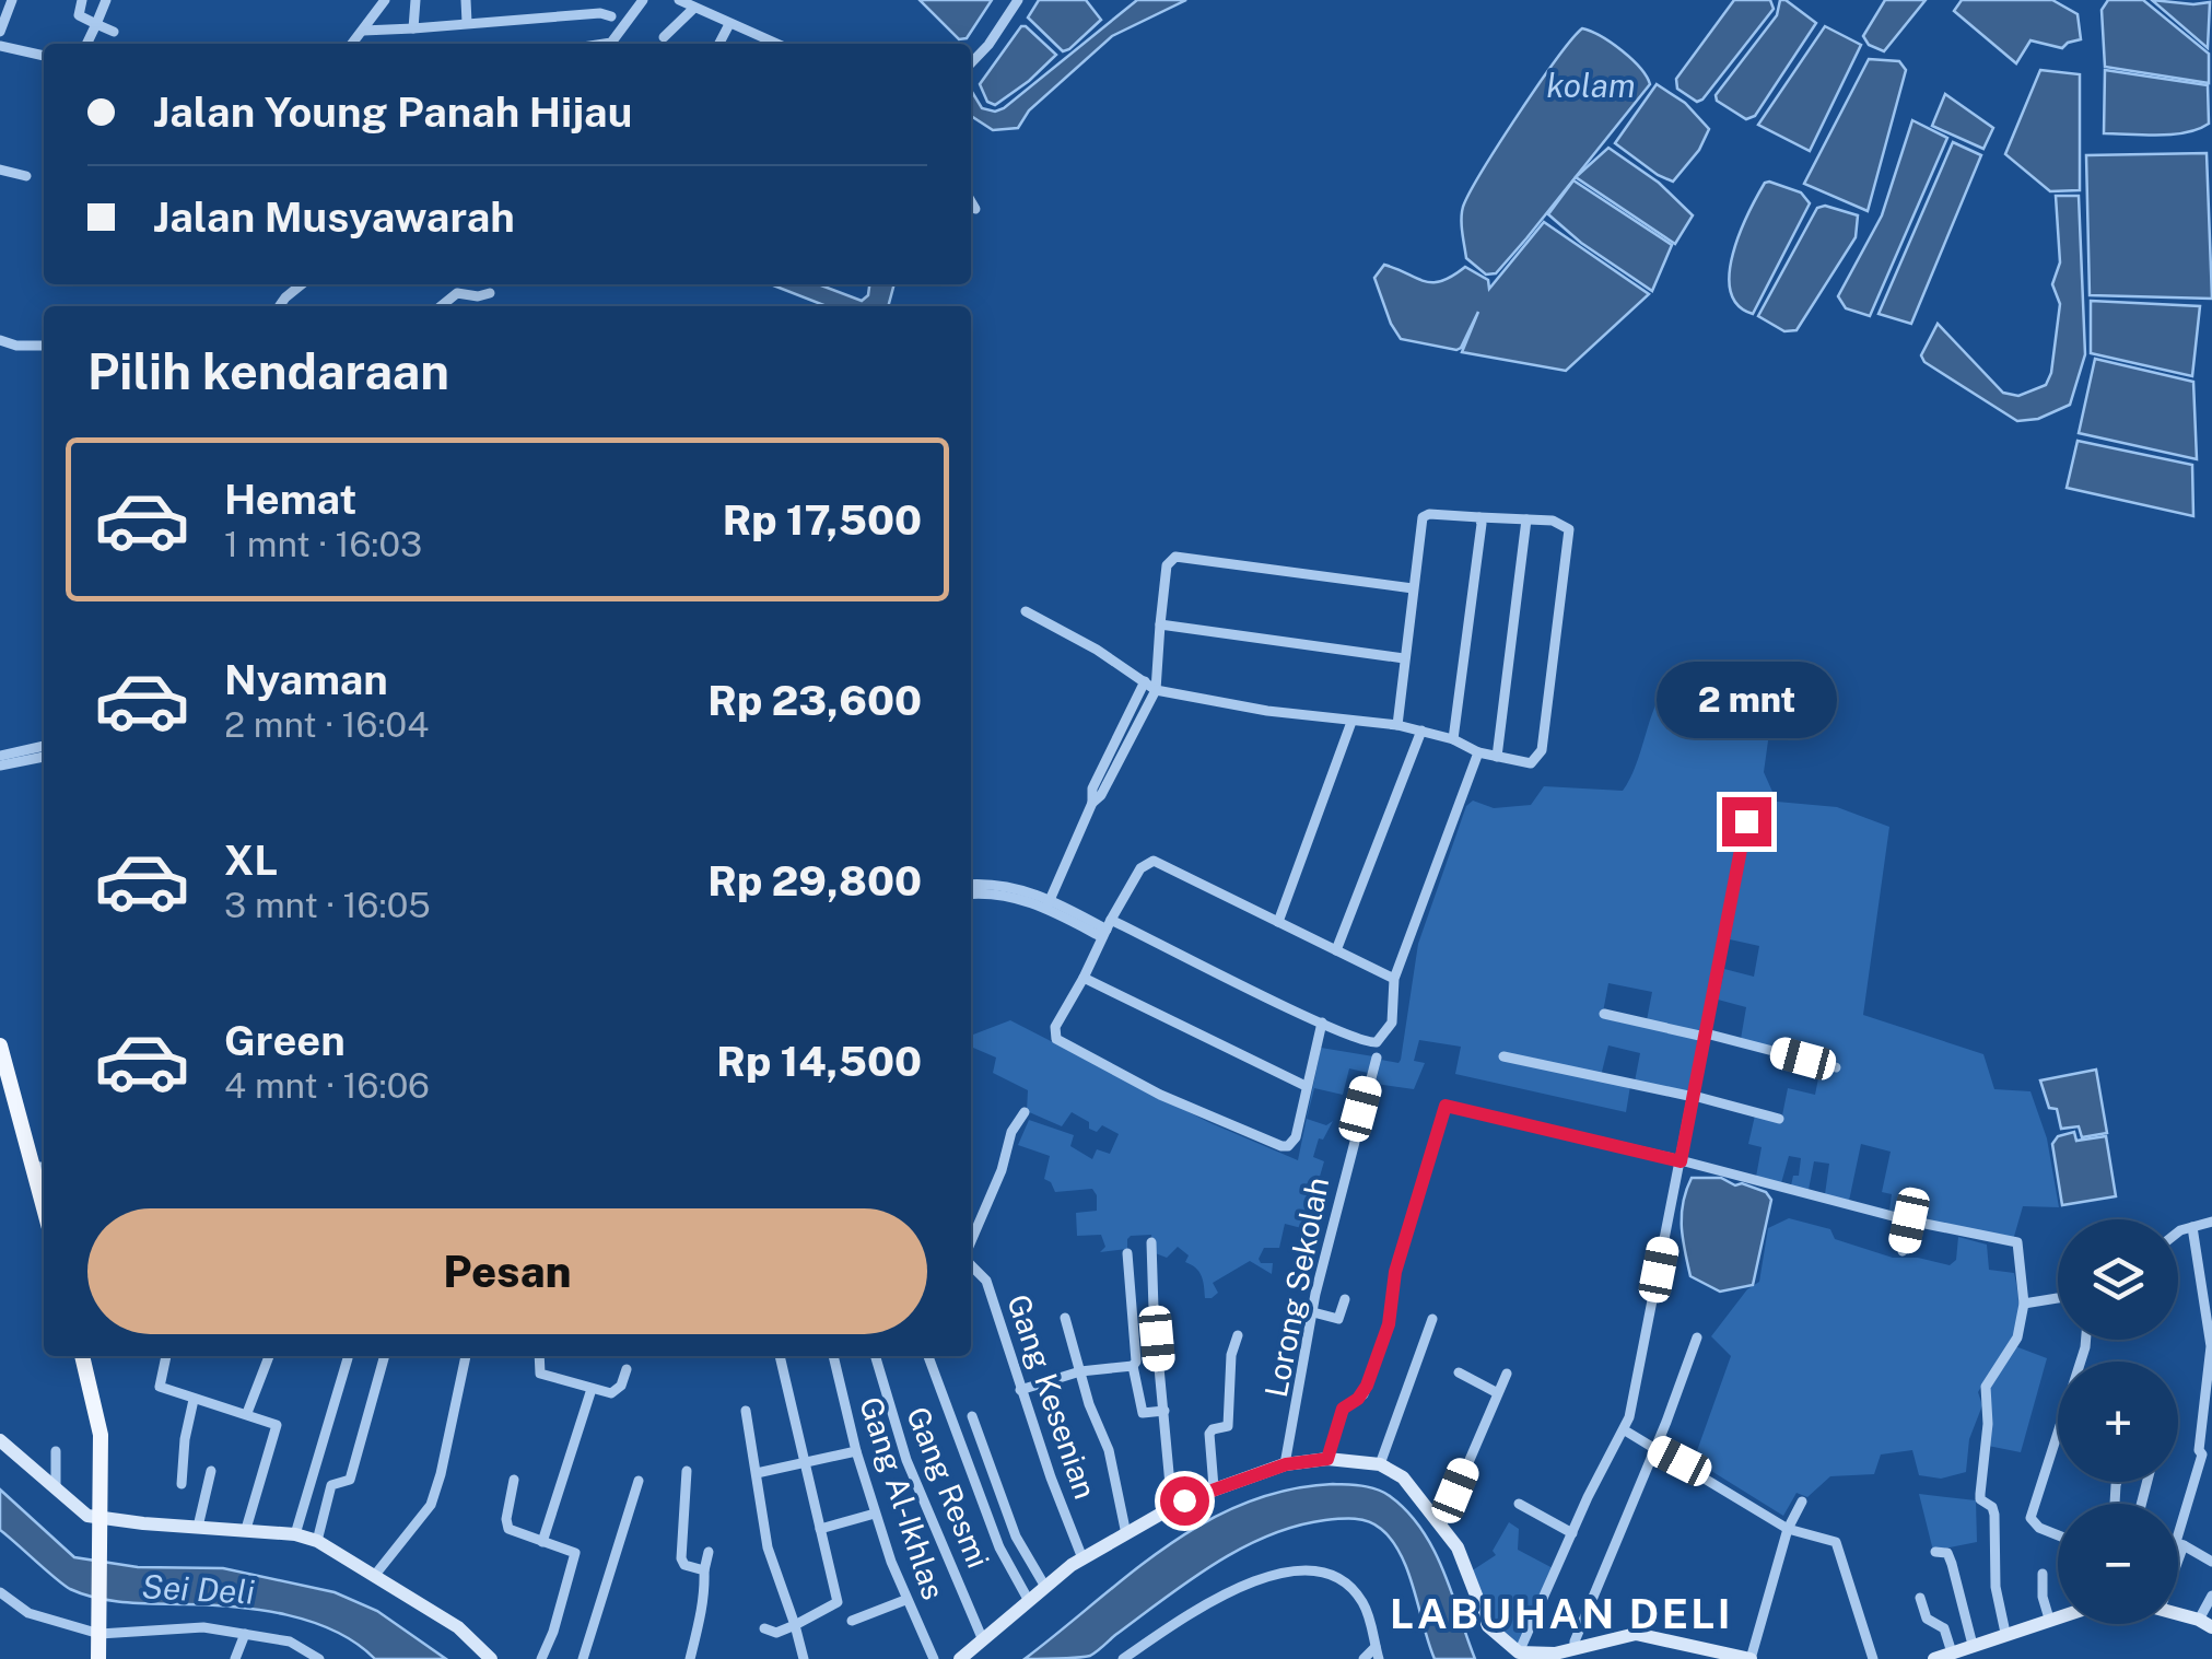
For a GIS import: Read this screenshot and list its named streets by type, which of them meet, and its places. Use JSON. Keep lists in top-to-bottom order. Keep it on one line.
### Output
{"streets":{"street":["Lorong Sekolah","Gang Kesenian","Gang Resmi","Gang Al-Ikhlas"]},"districts":["LABUHAN DELI"],"water":["kolam","Sei Deli"],"page":{"banner":["Jalan Young Panah Hijau","Jalan Musyawarah"],"heading":"Pilih kendaraan","list":[{"name":"Hemat","note":"1 mnt · 16:03","value":"Rp 17,500"},{"name":"Nyaman","note":"2 mnt · 16:04","value":"Rp 23,600"},{"name":"XL","note":"3 mnt · 16:05","value":"Rp 29,800"},{"name":"Green","note":"4 mnt · 16:06","value":"Rp 14,500"}],"bubble":"2 mnt","buttons":"Pesan","map_buttons":["+","−"]}}
